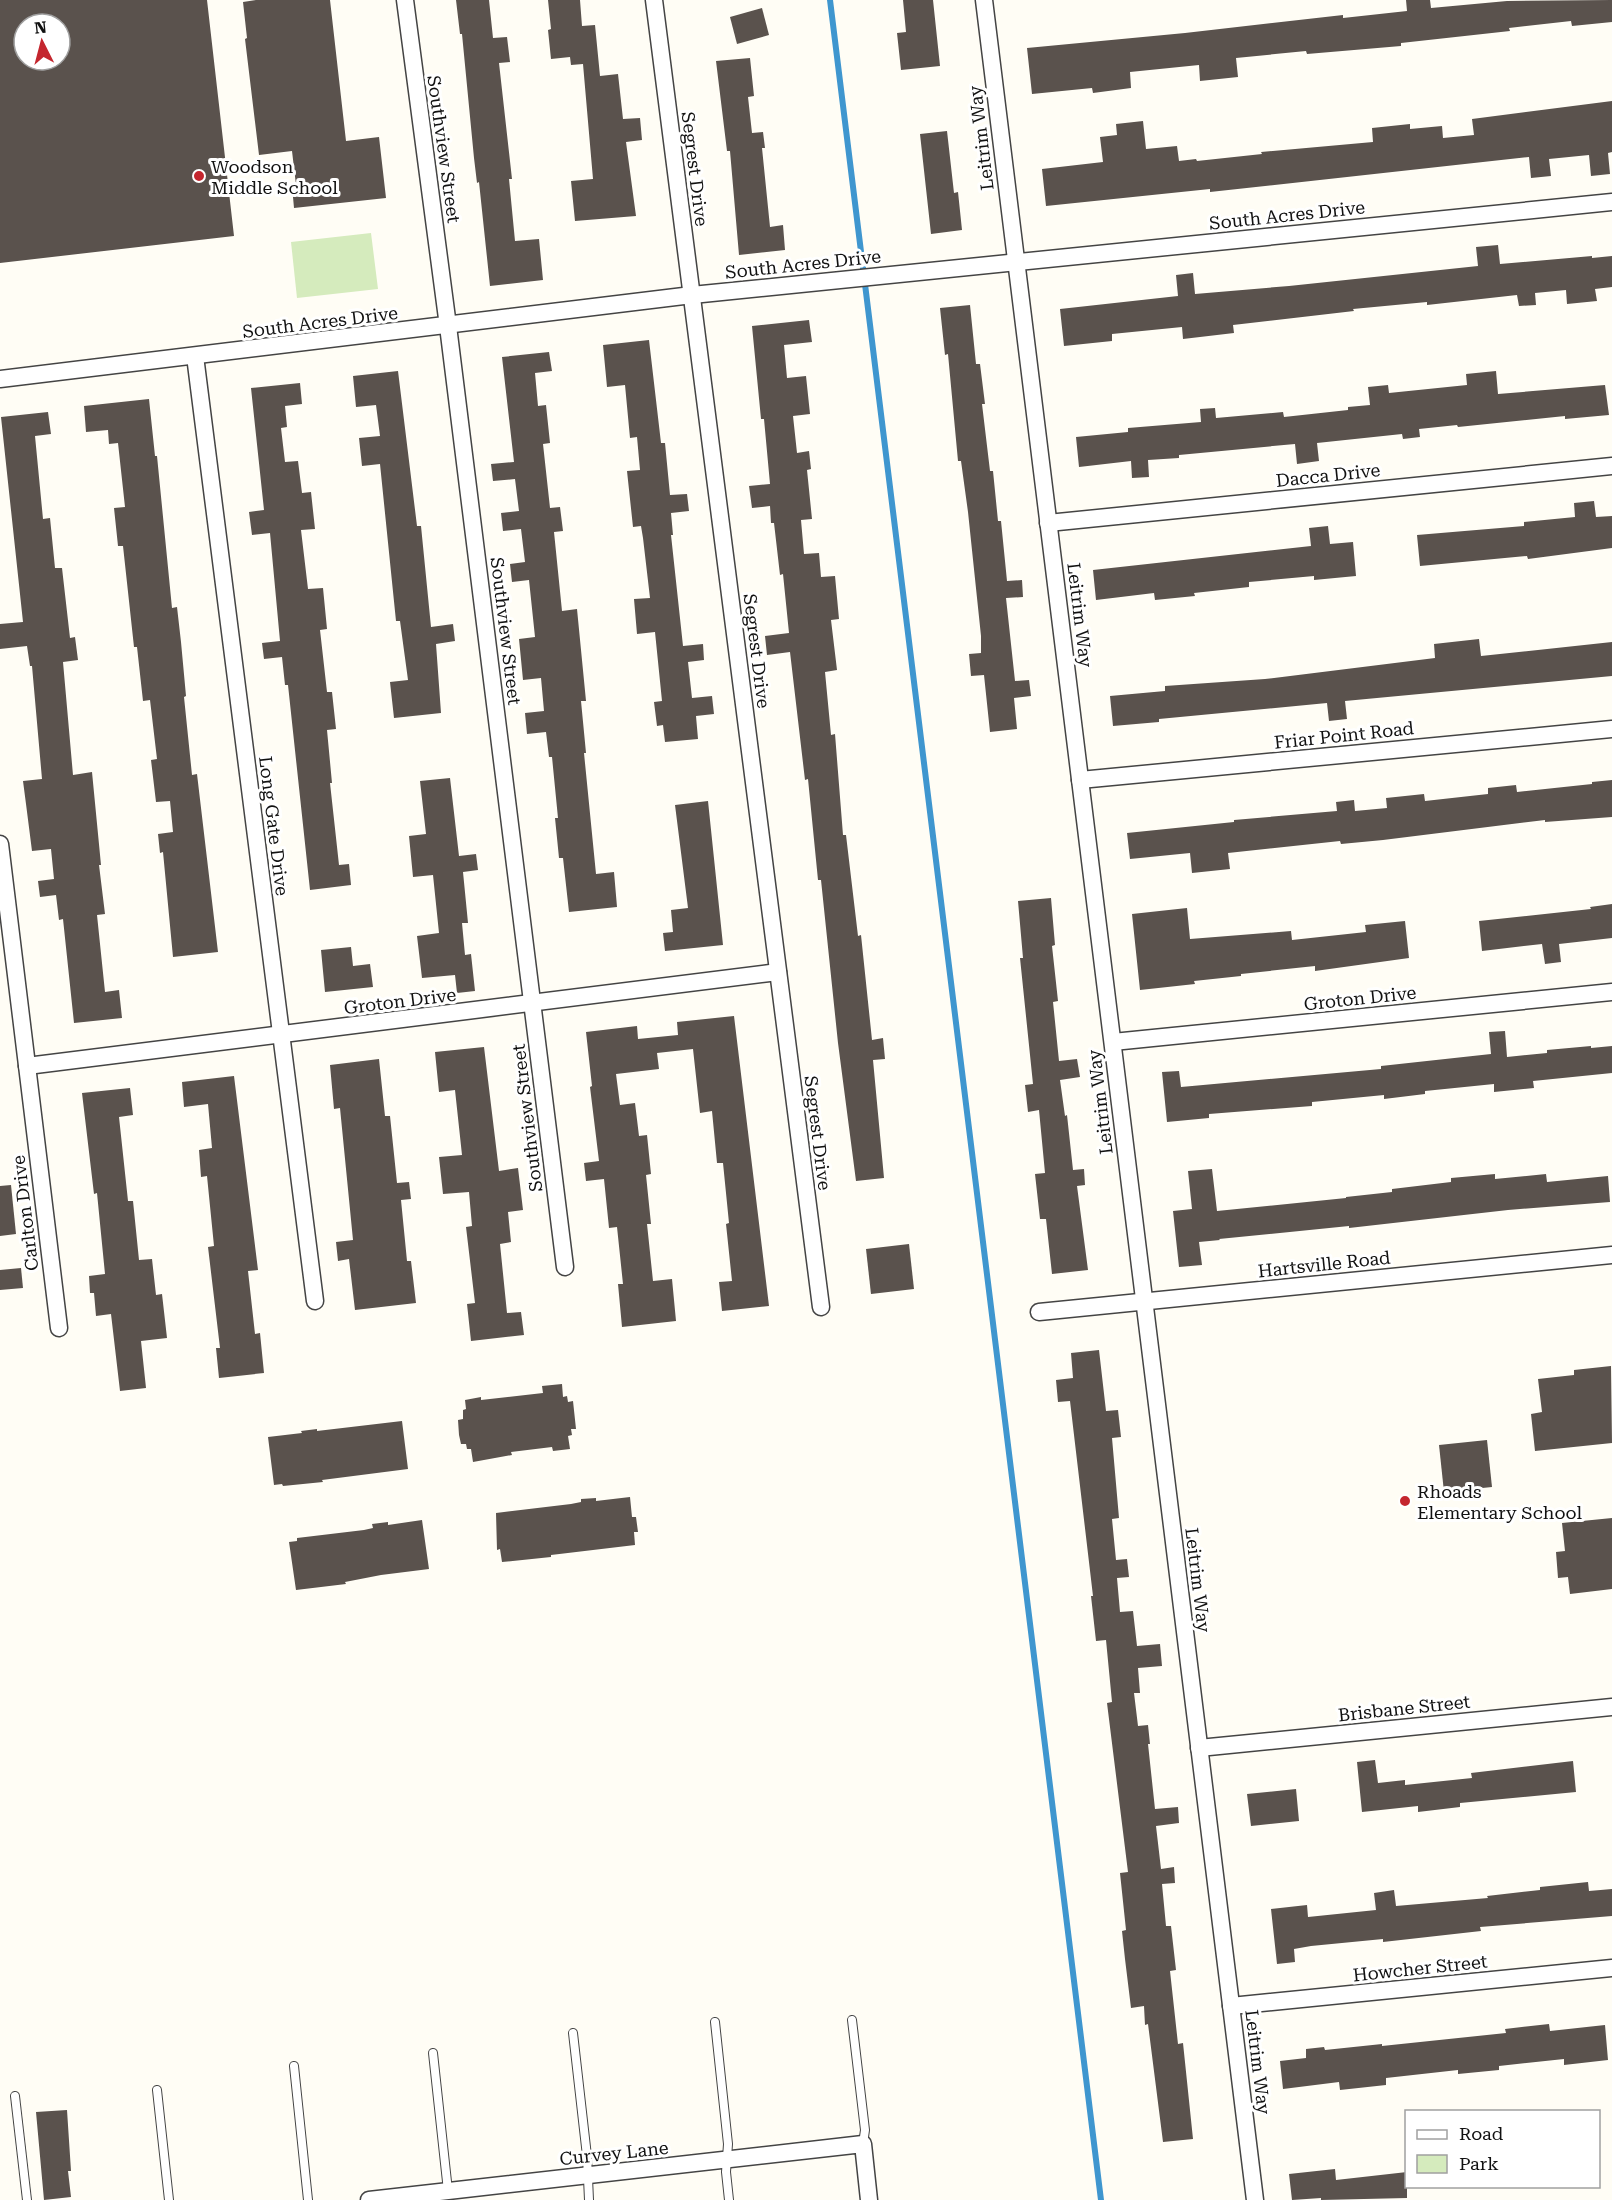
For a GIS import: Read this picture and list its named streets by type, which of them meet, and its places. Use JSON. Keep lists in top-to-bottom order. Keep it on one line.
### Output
{"streets":{"street":["Leitrim Way","Southview Street","Segrest Drive","South Acres Drive","Dacca Drive","Friar Point Road","Long Gate Drive","Groton Drive","Carlton Drive","Hartsville Road","Brisbane Street","Howcher Street","Curvey Lane"]},"crossings":[["Leitrim Way","South Acres Drive"],["Leitrim Way","Dacca Drive"],["Leitrim Way","Friar Point Road"],["Leitrim Way","Groton Drive"],["Leitrim Way","Hartsville Road"],["Leitrim Way","Brisbane Street"],["Leitrim Way","Howcher Street"],["Southview Street","South Acres Drive"],["Southview Street","Groton Drive"],["Segrest Drive","South Acres Drive"],["Segrest Drive","Groton Drive"],["South Acres Drive","Long Gate Drive"],["Long Gate Drive","Groton Drive"],["Groton Drive","Carlton Drive"]],"places":["Woodson Middle School","Rhoads Elementary School"],"legend":["Road","Park"],"north":"top"}
